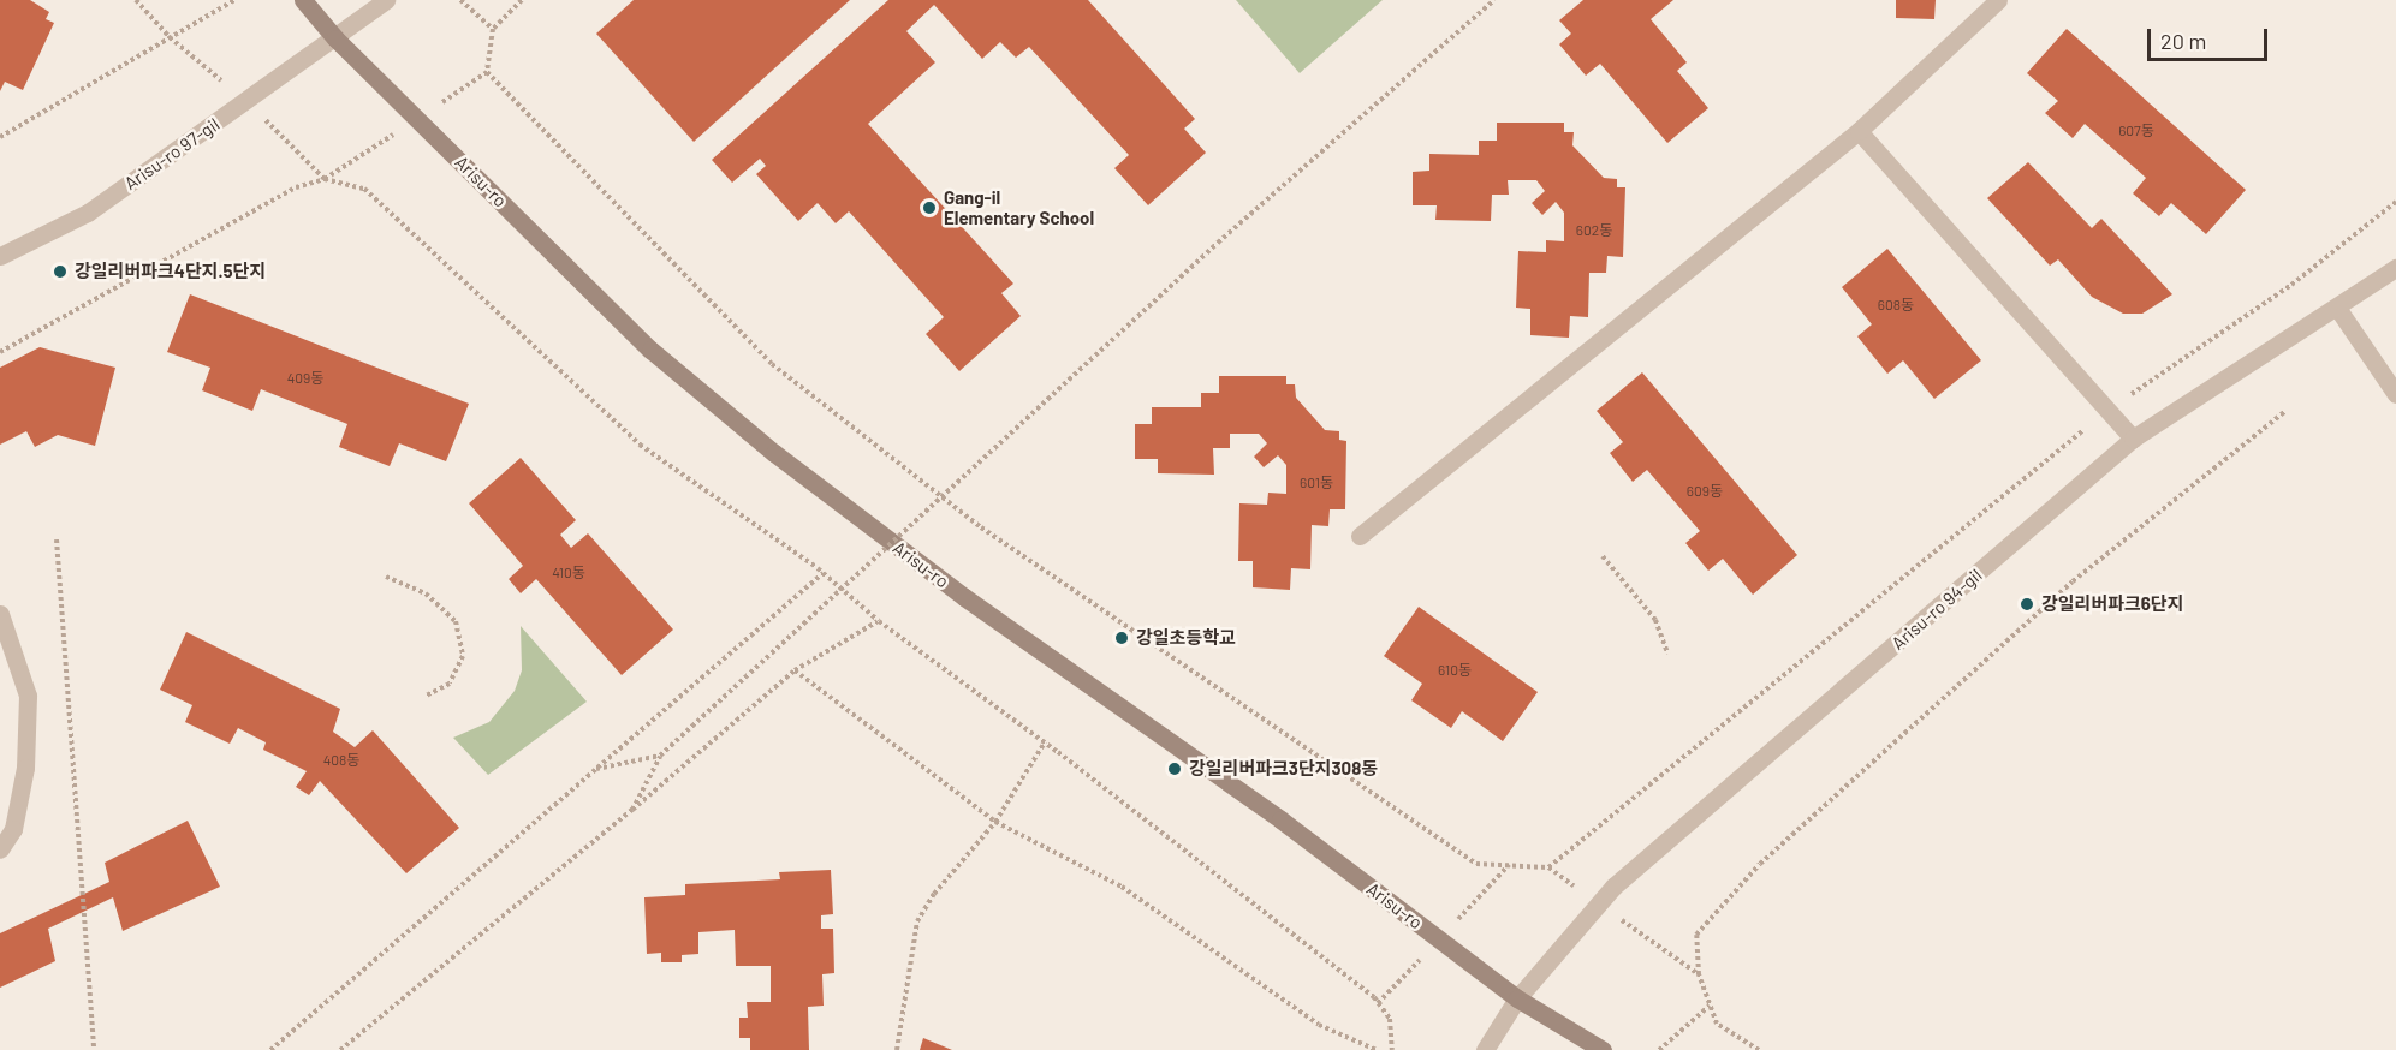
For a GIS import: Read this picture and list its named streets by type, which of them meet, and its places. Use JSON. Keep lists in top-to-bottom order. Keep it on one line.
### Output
{"streets":{"main road":["Arisu-ro"],"street":["Arisu-ro 97-gil","Arisu-ro 94-gil"]},"crossings":[["Arisu-ro 97-gil","Arisu-ro"],["Arisu-ro","Arisu-ro 94-gil"]],"places":["Gang-il Elementary School","강일리버파크4단지.5단지","강일리버파크6단지","강일초등학교","강일리버파크3단지308동"],"house_numbers":["607동","602동","608동","409동","601동","609동","410동","610동","408동"],"scale_bar":"20 m"}
